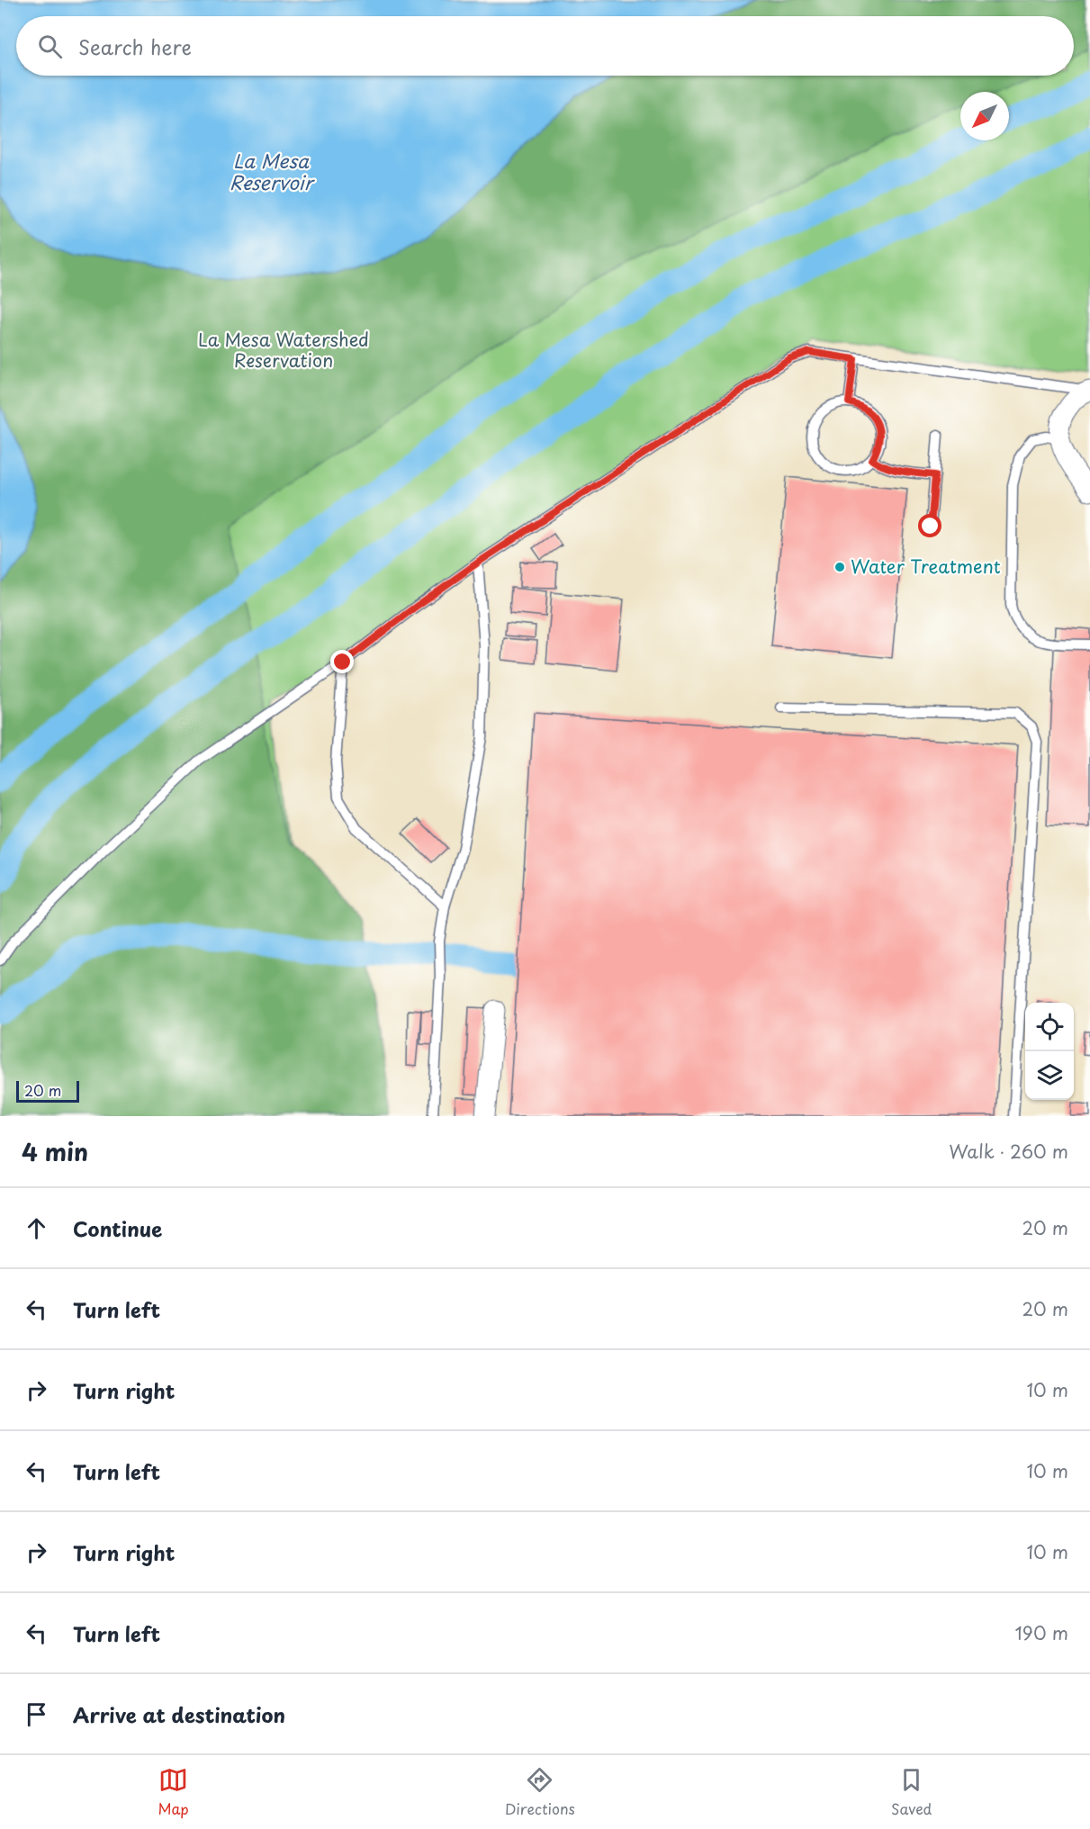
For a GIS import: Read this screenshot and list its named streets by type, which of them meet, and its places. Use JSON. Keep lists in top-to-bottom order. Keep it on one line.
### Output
{"water":["La Mesa Reservoir"],"parks":["La Mesa Watershed Reservation"],"places":["Water Treatment"],"scale_bar":"20 m","north":"bottom left","page":{"search":"Search here","scale":"20 m","heading":["4 min","Walk · 260 m"],"list":[["Continue","20 m"],["Turn left","20 m"],["Turn right","10 m"],["Turn left","10 m"],["Turn right","10 m"],["Turn left","190 m"],"Arrive at destination"],"nav":["Map","Directions","Saved"]}}
